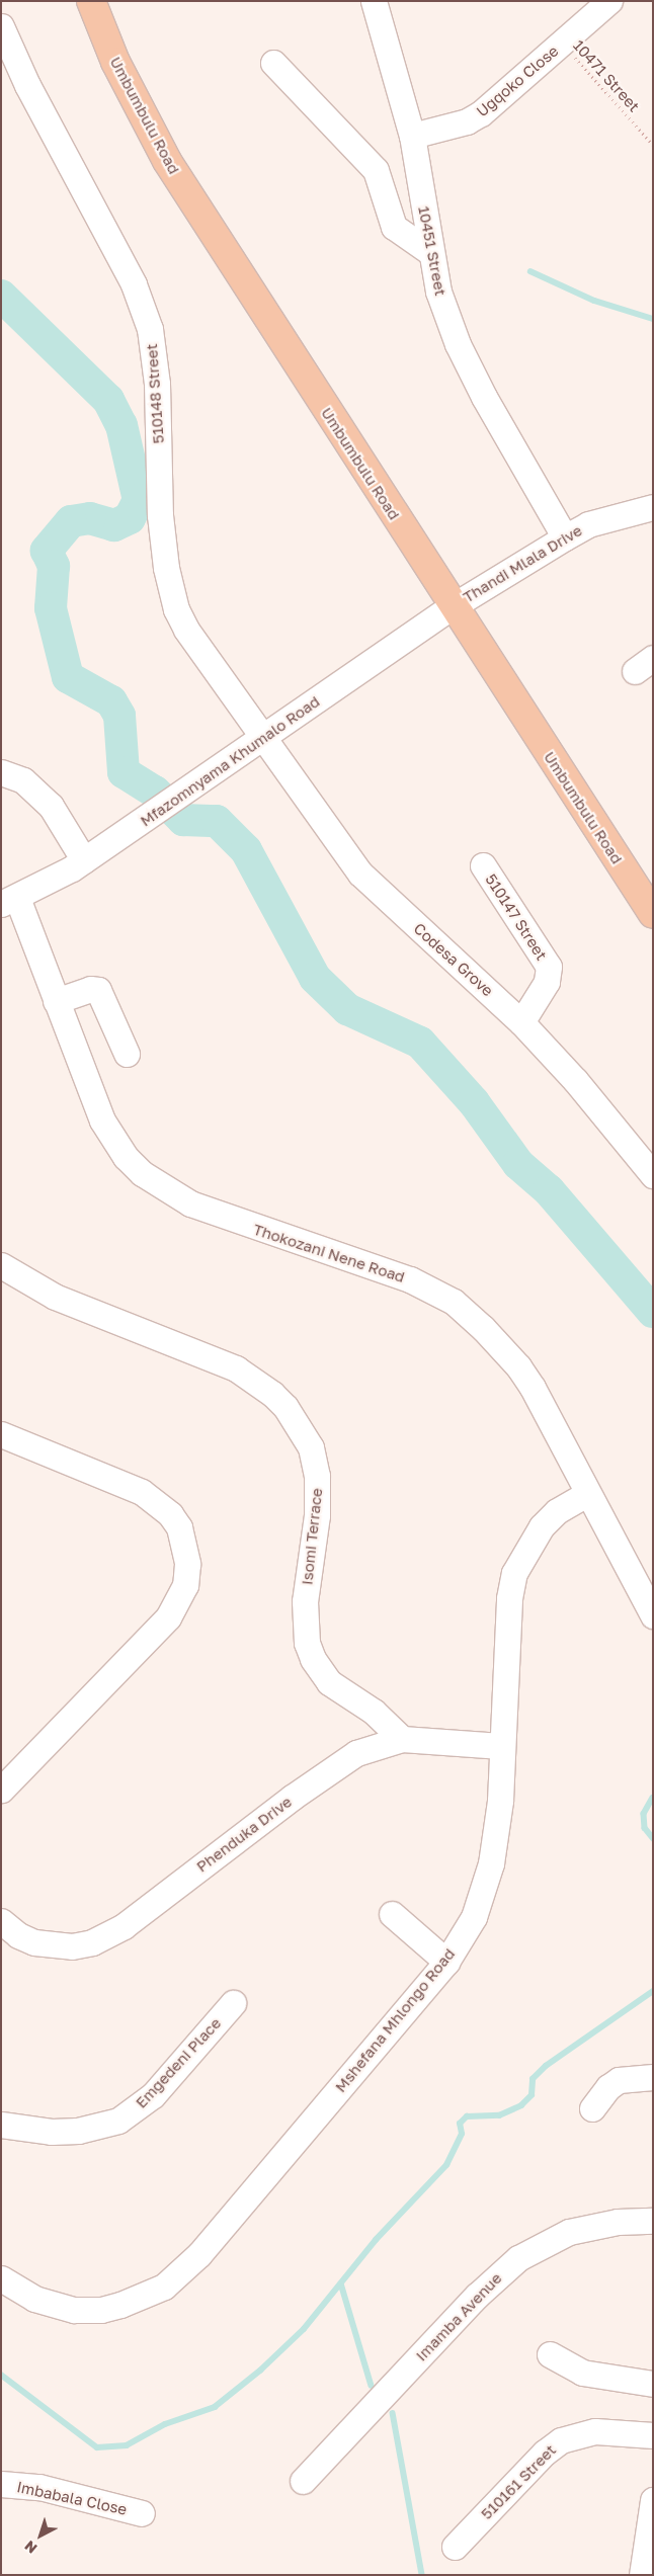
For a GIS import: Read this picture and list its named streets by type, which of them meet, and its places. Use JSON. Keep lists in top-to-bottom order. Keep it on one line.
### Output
{"streets":{"main road":["Umbumbulu Road"],"street":["Ugqoko Close","10451 Street","510148 Street","Thandi Mlala Drive","Mfazomnyama Khumalo Road","510147 Street","Codesa Grove","Thokozani Nene Road","Isomi Terrace","Phenduka Drive","Mshefana Mhlongo Road","Emgedeni Place","Imamba Avenue","510161 Street","Imbabala Close"],"path":["10471 Street"]},"crossings":[["10471 Street","Ugqoko Close"],["Ugqoko Close","10451 Street"],["Umbumbulu Road","Thandi Mlala Drive"],["Umbumbulu Road","Mfazomnyama Khumalo Road"],["10451 Street","Thandi Mlala Drive"],["510148 Street","Mfazomnyama Khumalo Road"],["510148 Street","Codesa Grove"],["Thandi Mlala Drive","Mfazomnyama Khumalo Road"],["Mfazomnyama Khumalo Road","Codesa Grove"],["Mfazomnyama Khumalo Road","Thokozani Nene Road"],["510147 Street","Codesa Grove"],["Thokozani Nene Road","Mshefana Mhlongo Road"],["Isomi Terrace","Phenduka Drive"],["Phenduka Drive","Mshefana Mhlongo Road"]],"north":"bottom left"}
